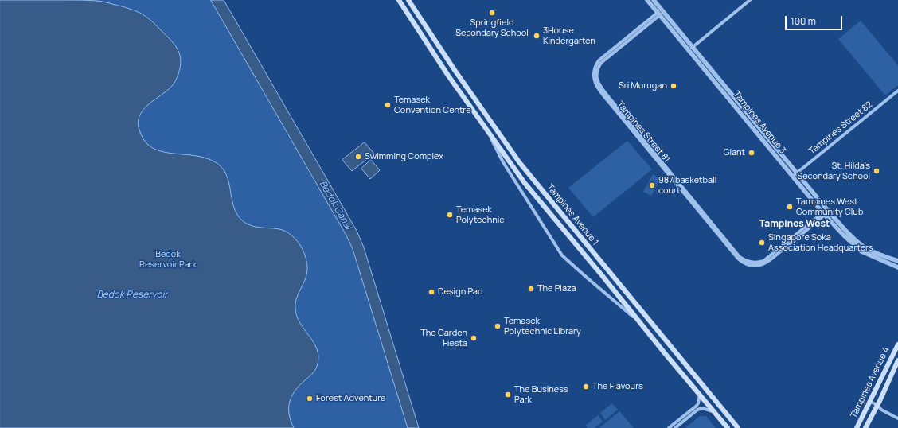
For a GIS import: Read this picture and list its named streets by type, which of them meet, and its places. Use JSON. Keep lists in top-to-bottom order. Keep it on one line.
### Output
{"streets":{"main road":["Tampines Avenue 1","Tampines Avenue 4"],"street":["Tampines Avenue 3","Tampines Street 82","Tampines Street 81"]},"crossings":[["Tampines Avenue 3","Tampines Street 82"],["Tampines Avenue 3","Tampines Street 81"]],"districts":["Tampines West"],"water":["Bedok Canal","Bedok Reservoir"],"parks":["Bedok Reservoir Park"],"places":["Springfield Secondary School","3House Kindergarten","Sri Murugan","Temasek Convention Centre","Giant","Swimming Complex","St. Hilda's Secondary School","987 basketball court","Tampines West Community Club","Temasek Polytechnic","Singapore Soka Association Headquarters","The Plaza","Design Pad","Temasek Polytechnic Library","The Garden Fiesta","The Flavours","The Business Park","Forest Adventure"],"scale_bar":"100 m"}
